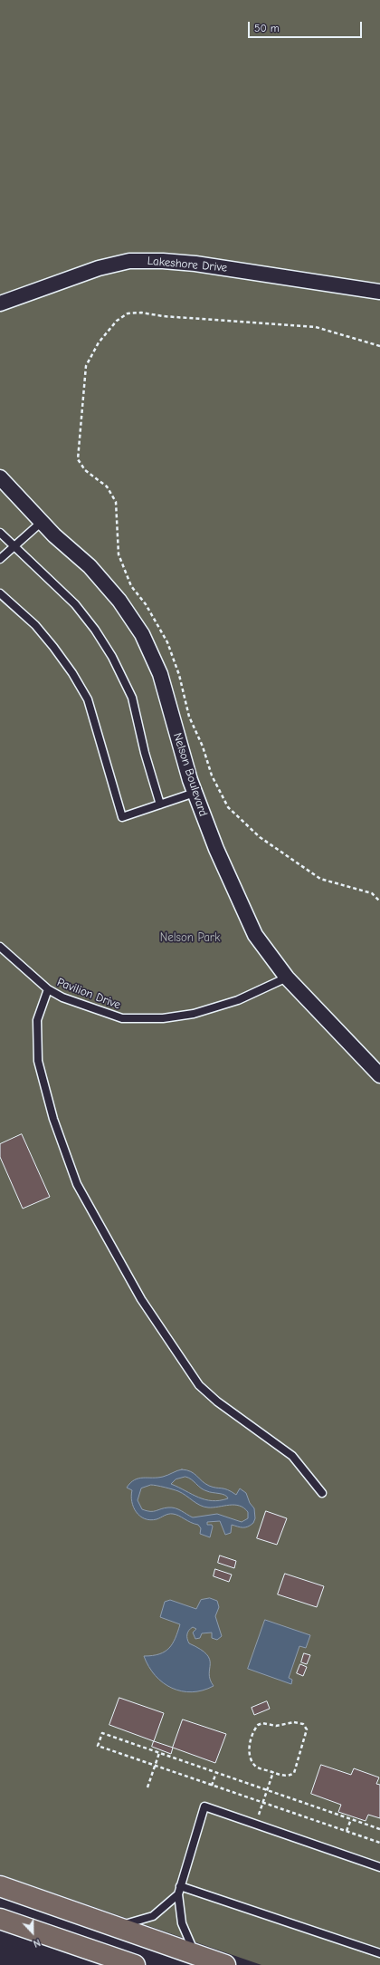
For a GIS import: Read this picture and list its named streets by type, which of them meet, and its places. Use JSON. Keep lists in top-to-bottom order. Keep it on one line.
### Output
{"streets":{"street":["Lakeshore Drive","Nelson Boulevard"],"lane":["Pavilion Drive"]},"crossings":[["Nelson Boulevard","Pavilion Drive"]],"parks":["Nelson Park"],"scale_bar":"50 m","north":"bottom"}
